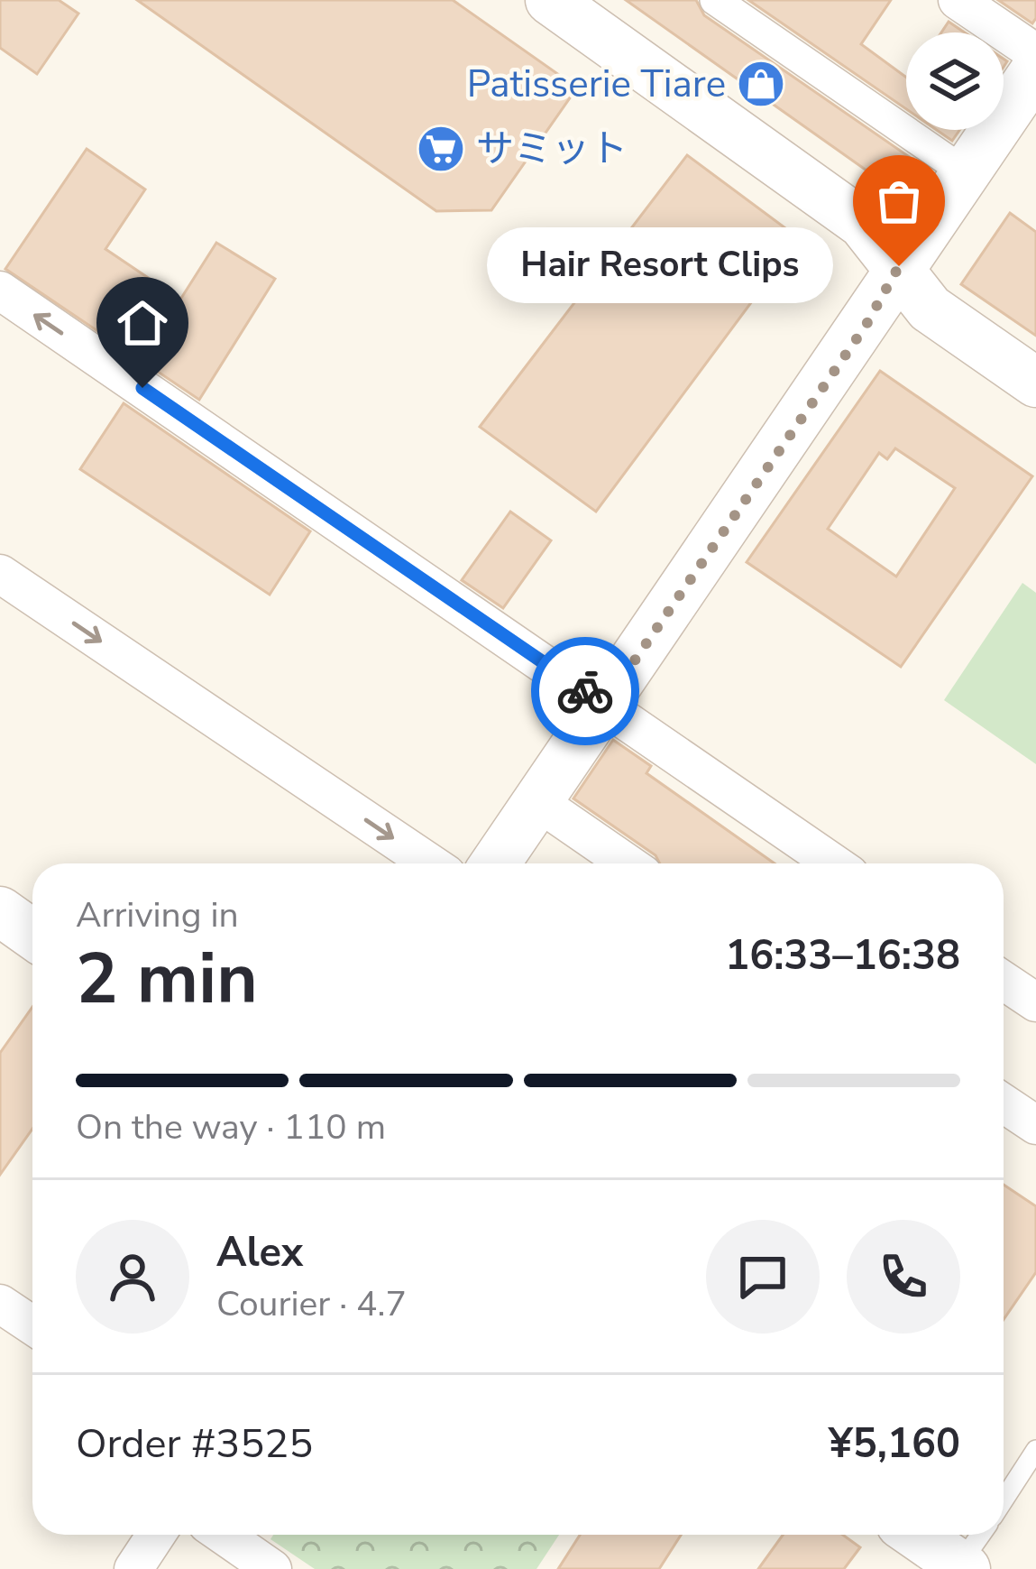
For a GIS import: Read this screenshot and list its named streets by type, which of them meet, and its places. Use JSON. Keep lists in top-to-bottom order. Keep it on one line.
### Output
{"places":{"shop":["Patisserie Tiare"],"supermarket":["サミット"],"other":["Hair Resort Clips"]},"page":{"bubble":"Hair Resort Clips","heading":["2 min","Arriving in","16:33–16:38"],"panel":["Alex","Courier · 4.7","Order #3525","¥5,160"],"bar":"On the way · 110 m"}}
